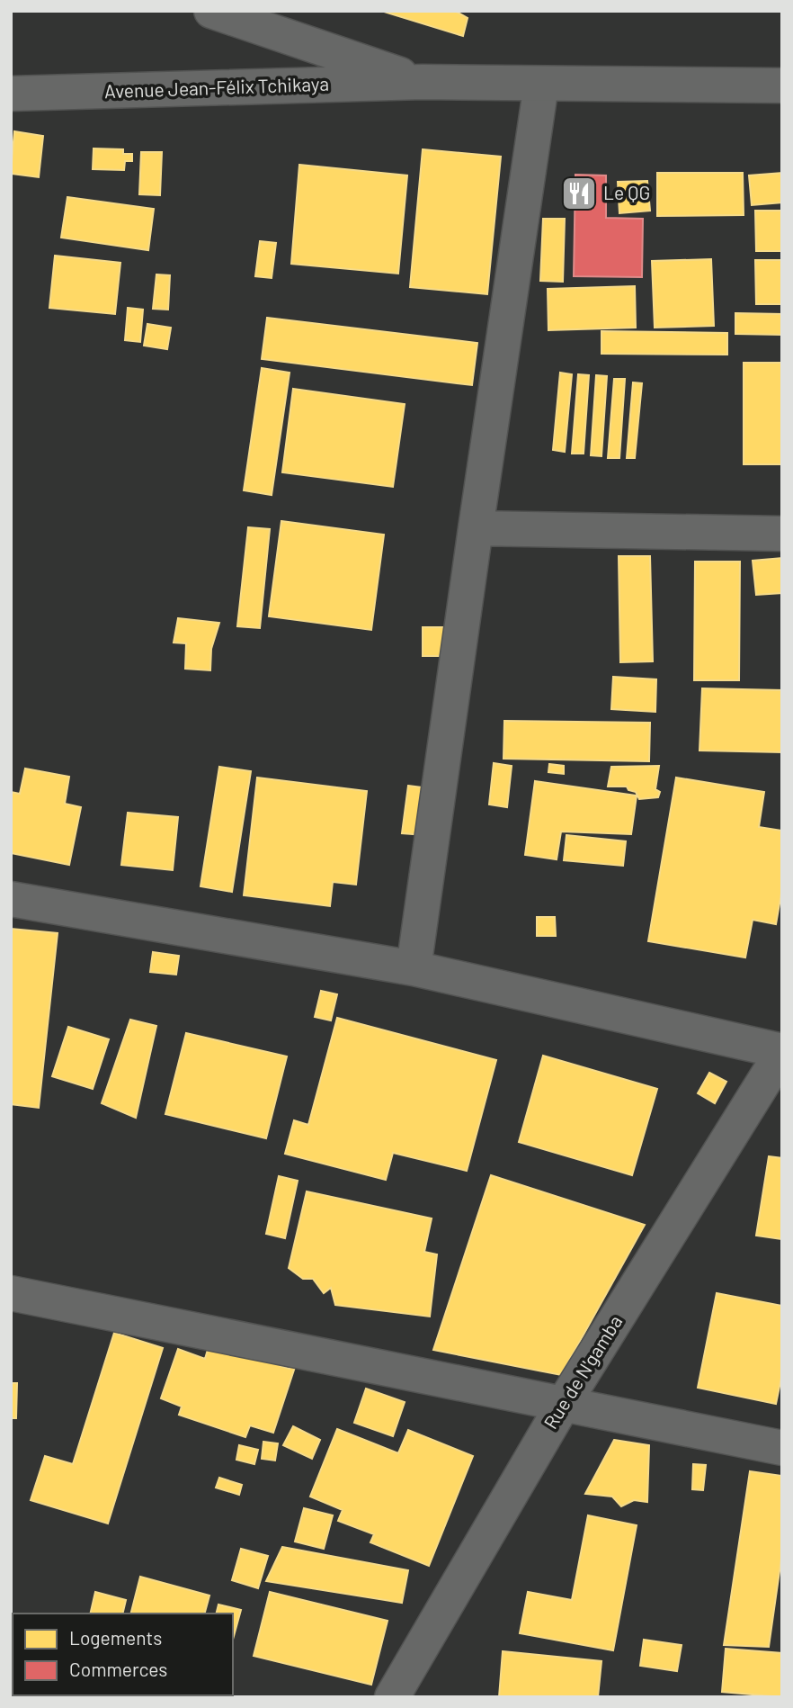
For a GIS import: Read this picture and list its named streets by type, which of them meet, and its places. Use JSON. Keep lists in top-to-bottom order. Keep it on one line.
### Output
{"streets":{"street":["Avenue Jean-Félix Tchikaya","Rue de N'gamba"]},"places":{"restaurant":["Le QG"]},"legend":["Logements","Commerces"]}
